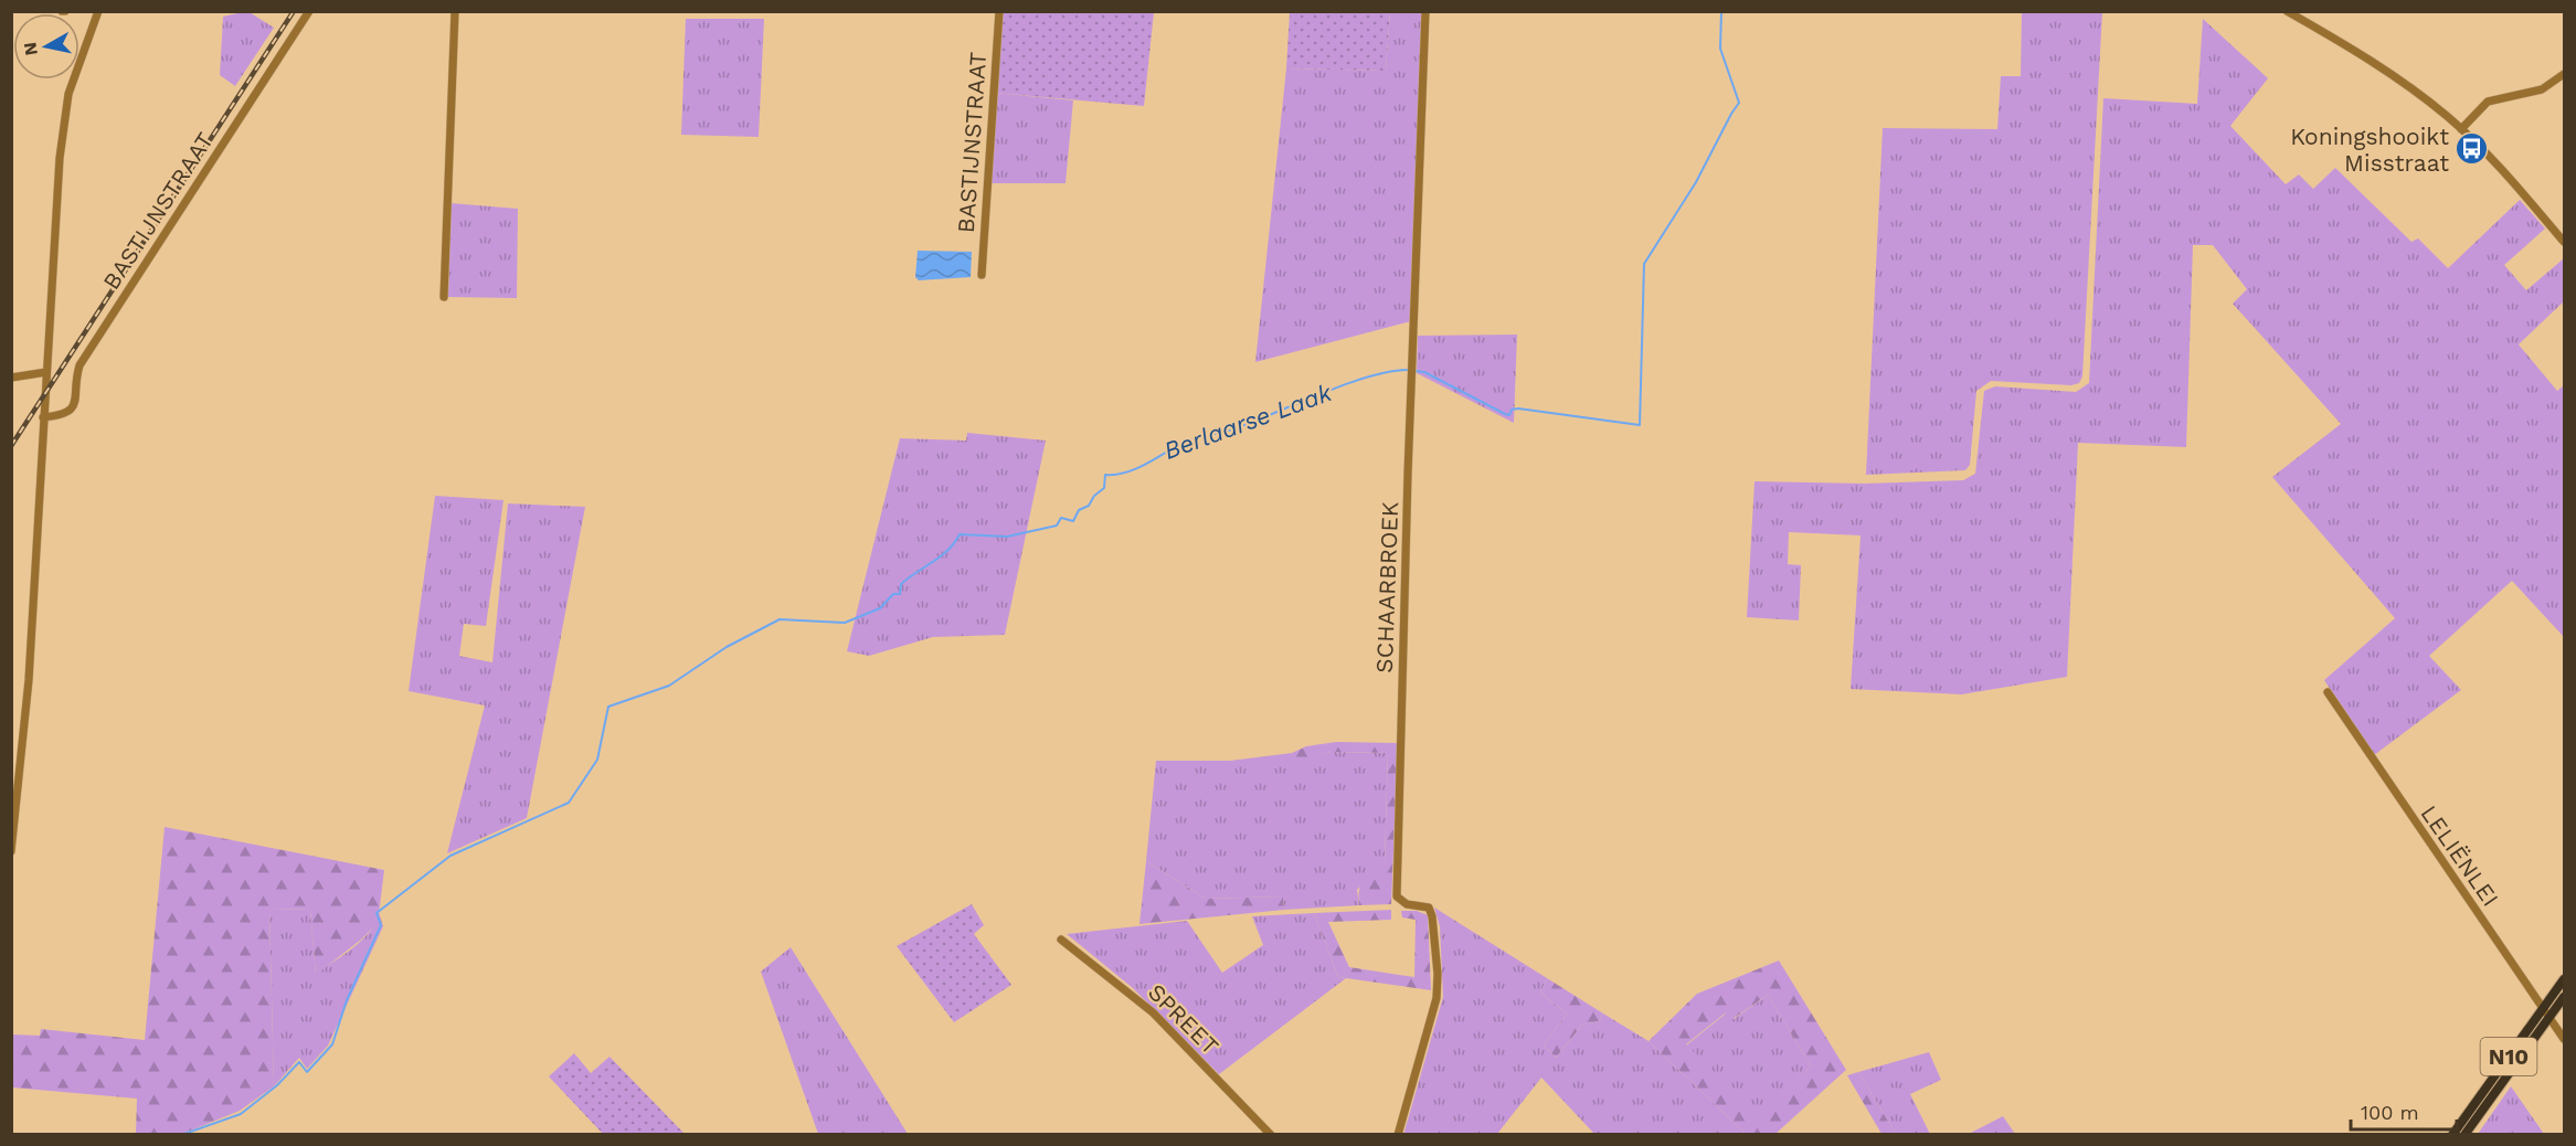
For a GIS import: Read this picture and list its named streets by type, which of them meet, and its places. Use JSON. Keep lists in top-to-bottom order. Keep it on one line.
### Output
{"streets":{"main road":["N10"],"street":["BASTIJNSTRAAT","SCHAARBROEK","LELIËNLEI","SPREET"]},"crossings":[["LELIËNLEI","N10"]],"water":["Berlaarse Laak"],"places":{"bus stop":["Koningshooikt Misstraat"]},"scale_bar":"100 m","north":"left"}
